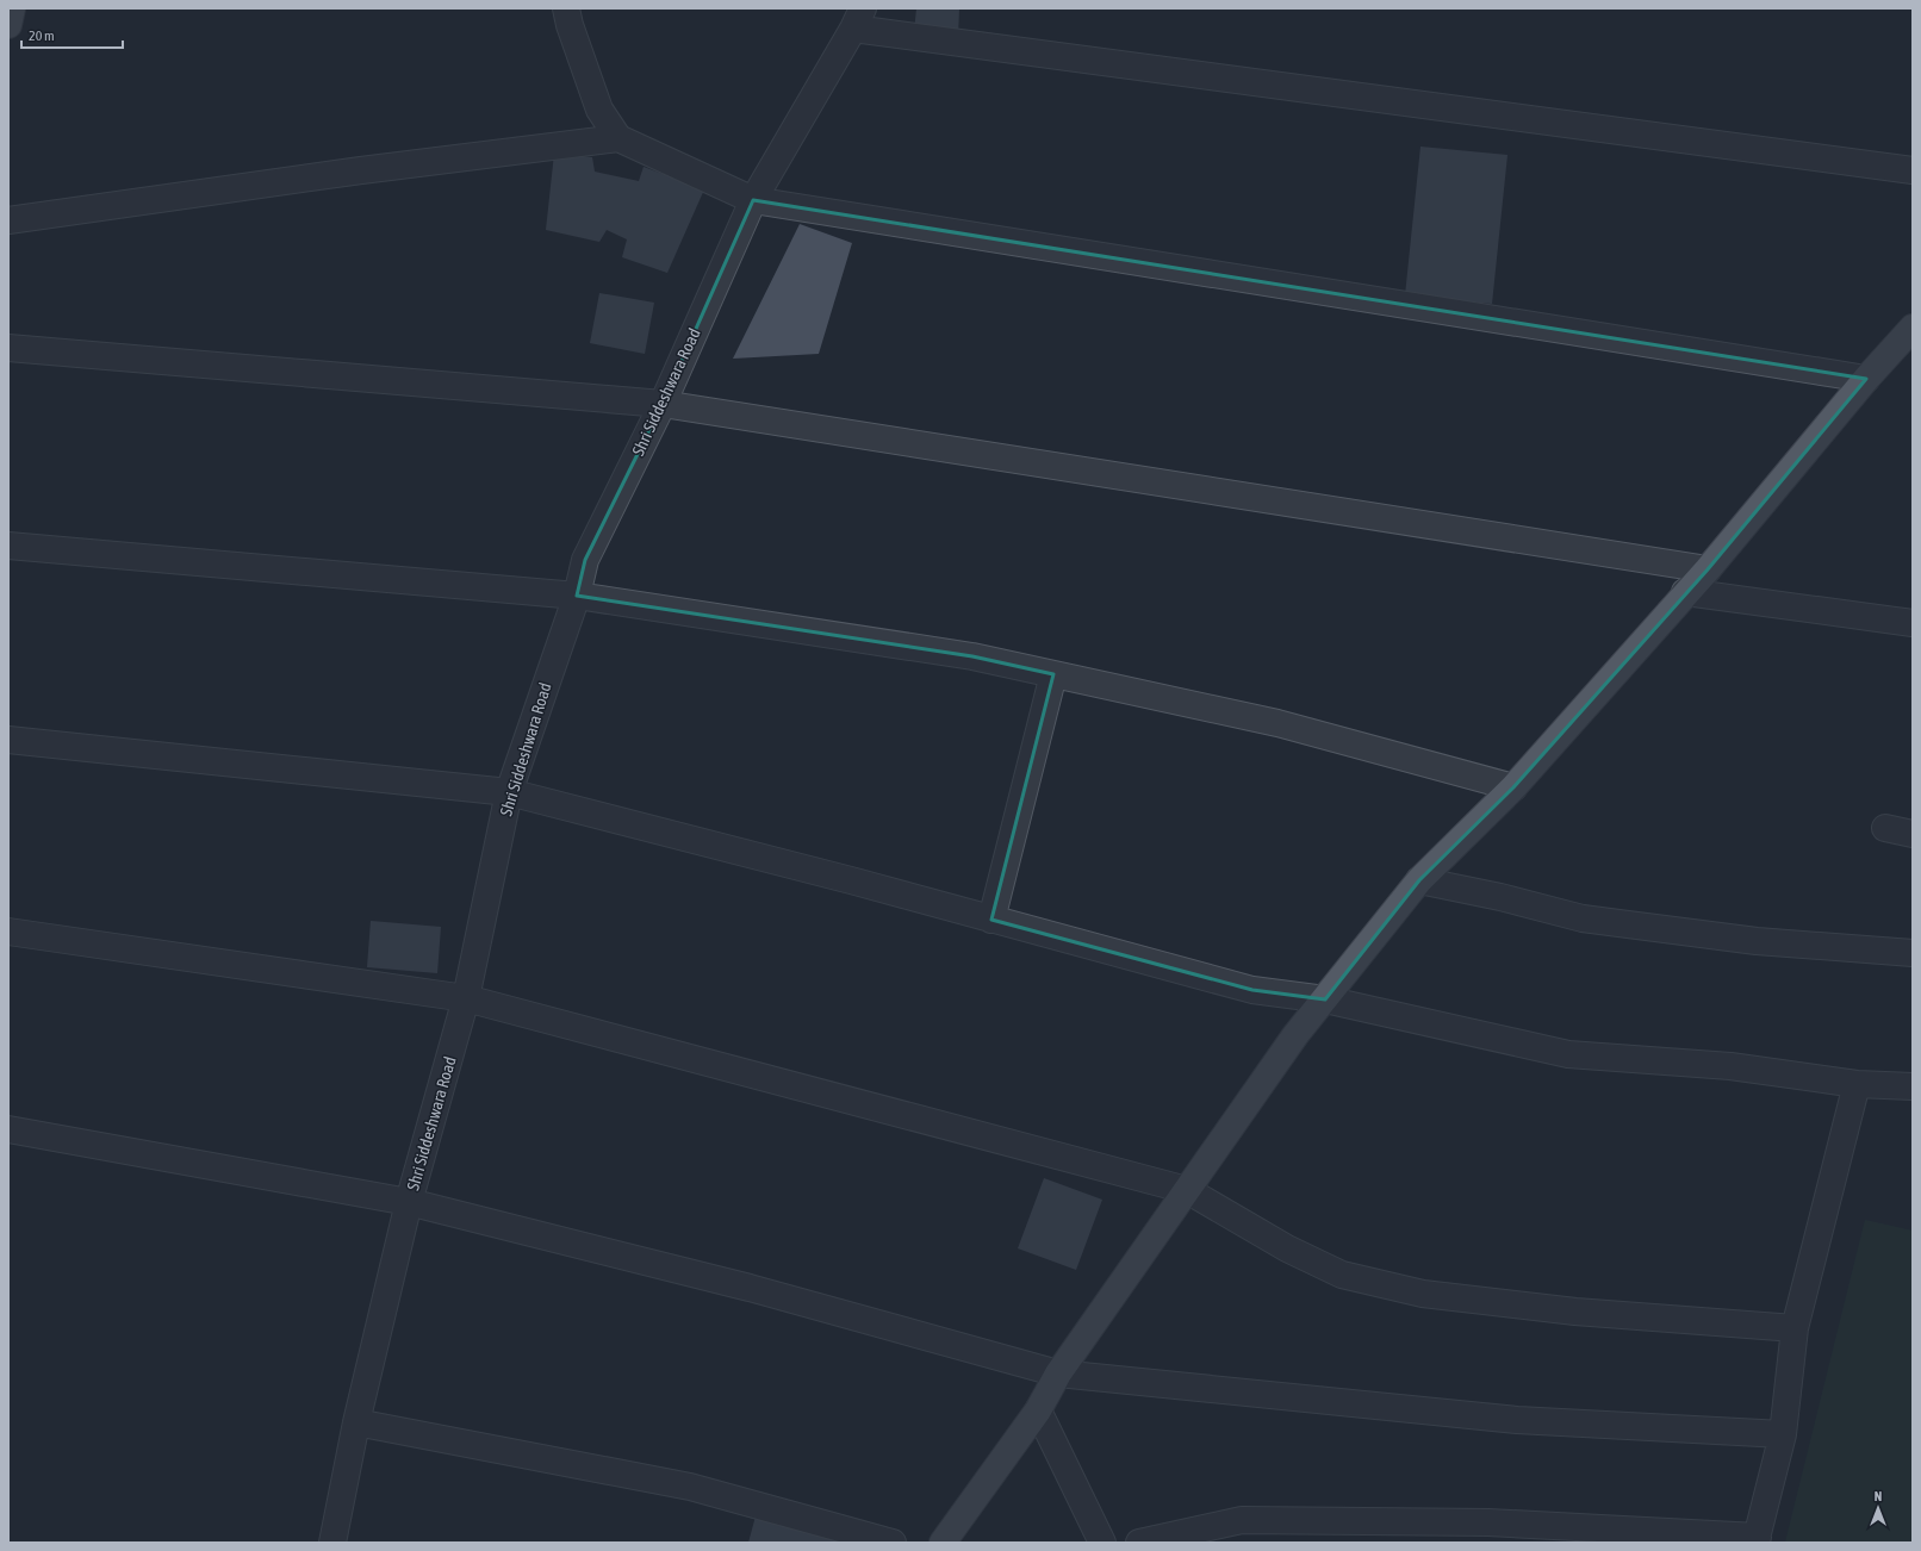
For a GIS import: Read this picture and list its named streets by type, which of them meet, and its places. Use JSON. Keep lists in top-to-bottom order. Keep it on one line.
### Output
{"streets":{"street":["Shri Siddeshwara Road"]},"scale_bar":"20 m","north":"top"}
